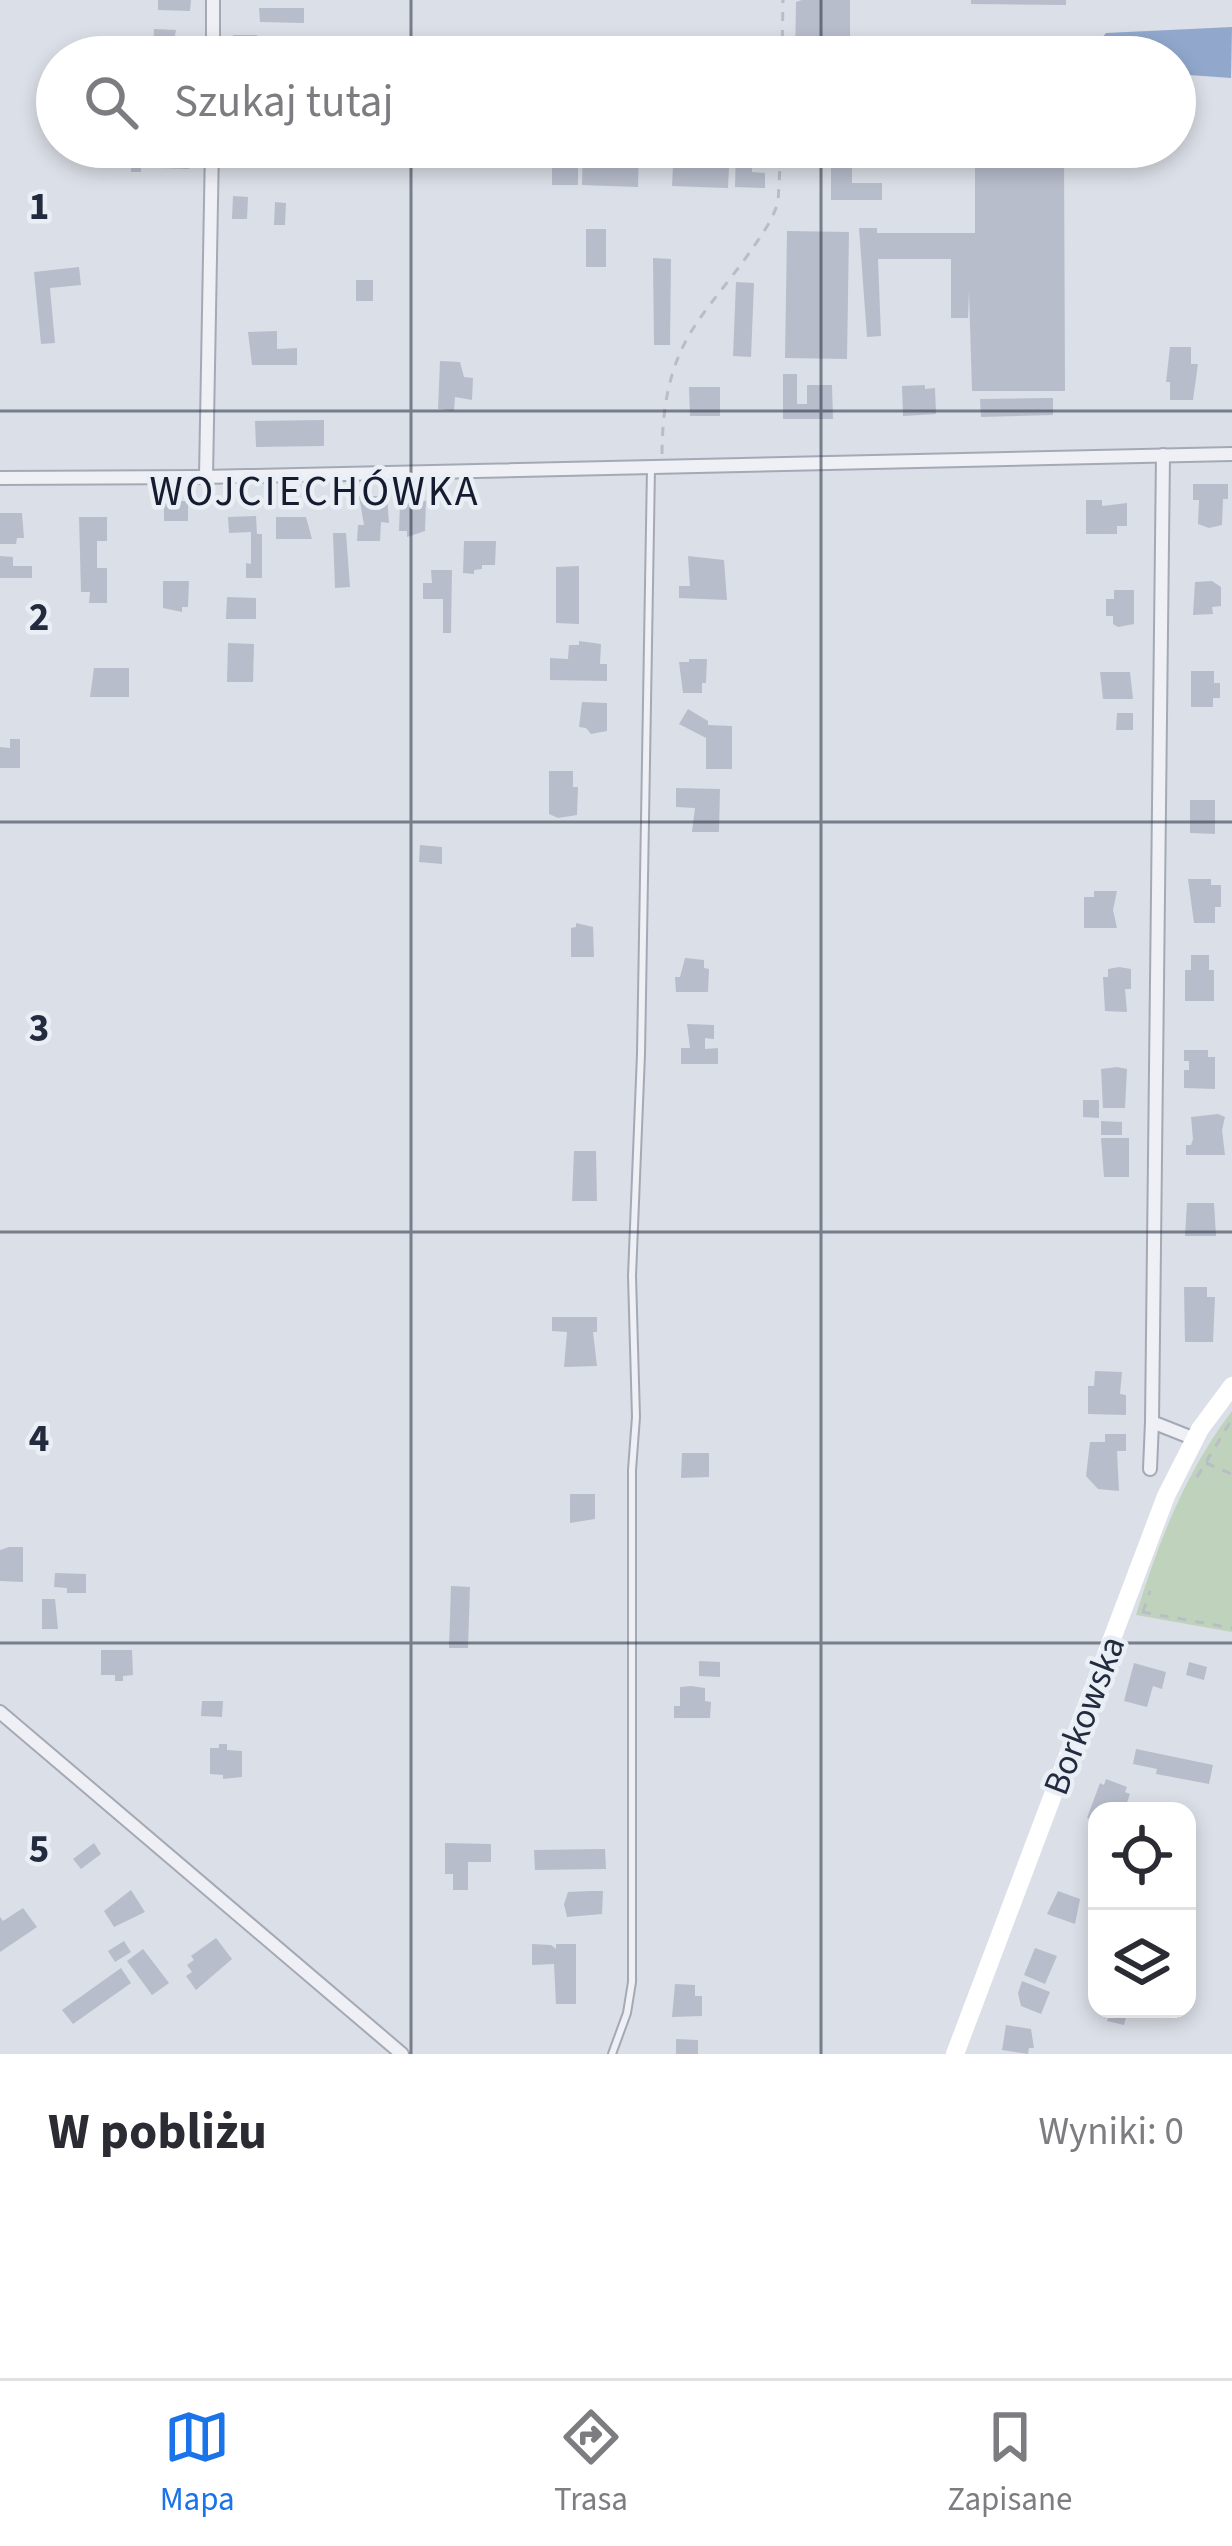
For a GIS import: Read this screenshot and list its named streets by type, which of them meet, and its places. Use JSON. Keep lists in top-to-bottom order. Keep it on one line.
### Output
{"streets":{"street":["Borkowska"]},"districts":["WOJCIECHÓWKA"],"page":{"search":"Szukaj tutaj","heading":["W pobliżu","Wyniki: 0"],"nav":["Mapa","Trasa","Zapisane"]},"grid":{"rows":["1","2","3","4","5"]}}
